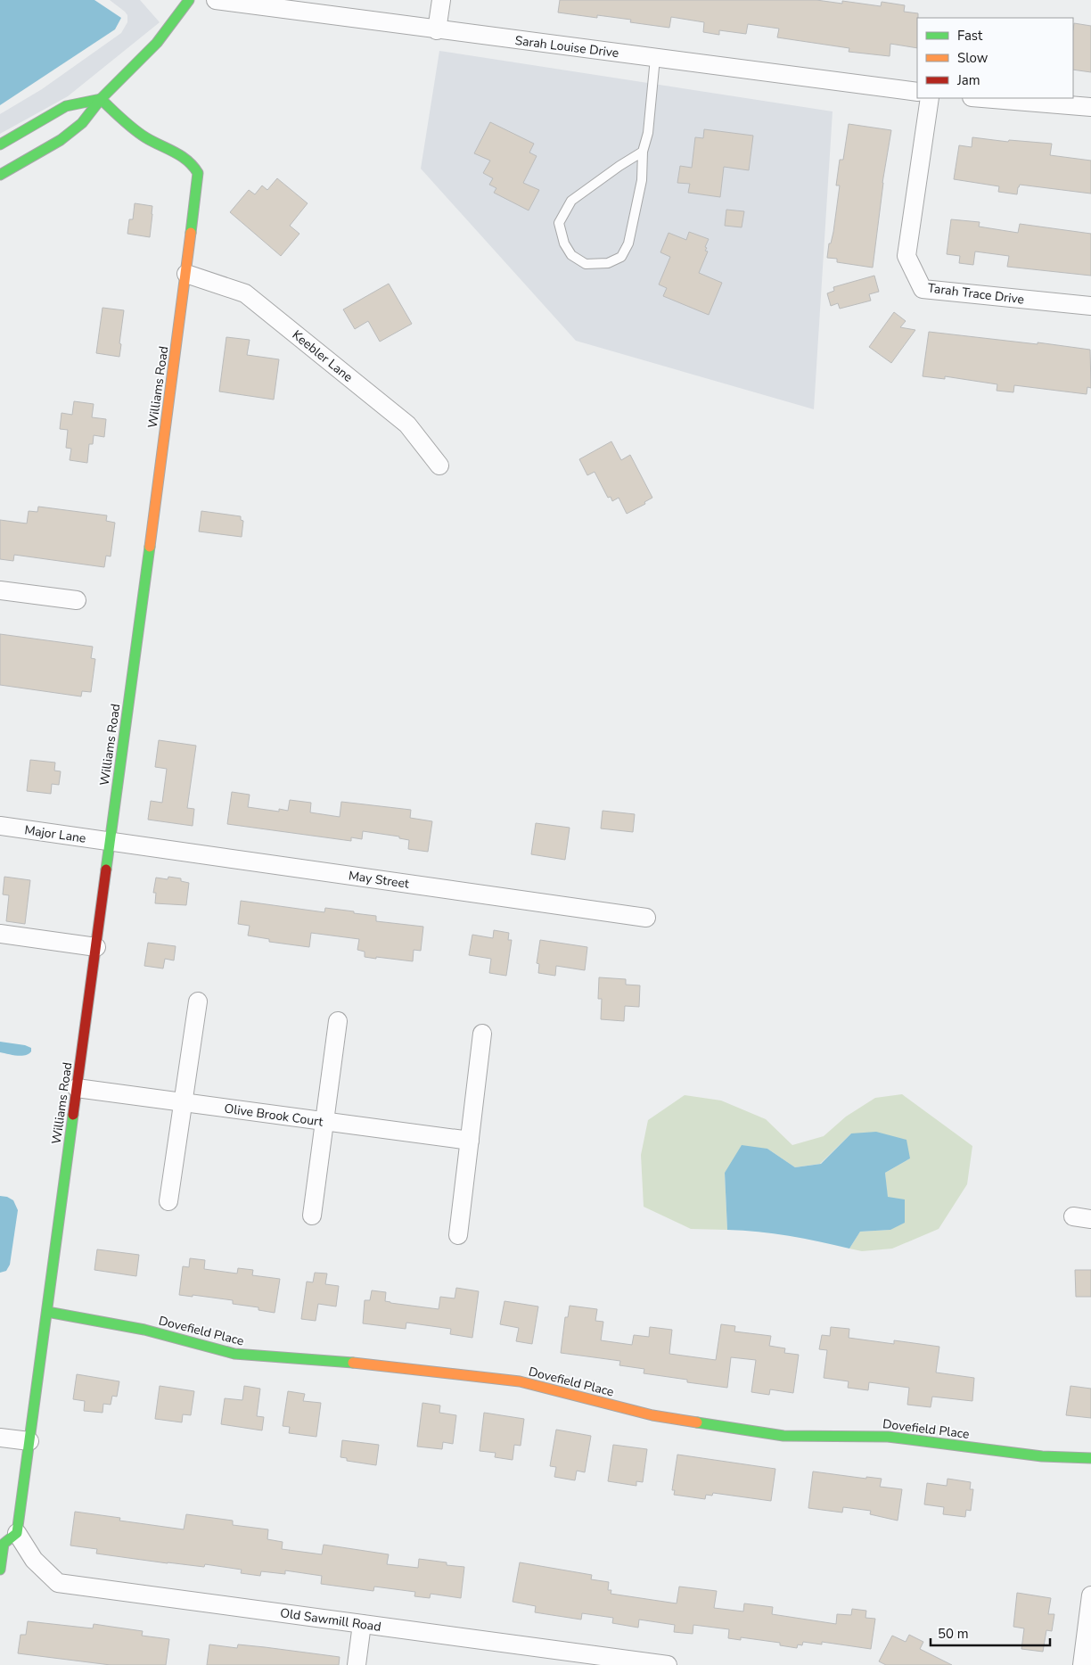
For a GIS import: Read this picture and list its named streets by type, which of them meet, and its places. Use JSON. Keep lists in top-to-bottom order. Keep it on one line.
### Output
{"streets":{"street":["Sarah Louise Drive","Tarah Trace Drive","Keebler Lane","Williams Road","Major Lane","May Street","Olive Brook Court","Dovefield Place","Old Sawmill Road"]},"crossings":[["Keebler Lane","Williams Road"],["Williams Road","Major Lane"],["Williams Road","May Street"],["Williams Road","Olive Brook Court"],["Williams Road","Dovefield Place"],["Williams Road","Old Sawmill Road"],["Major Lane","May Street"]],"legend":["Fast","Slow","Jam"],"scale_bar":"50 m"}
